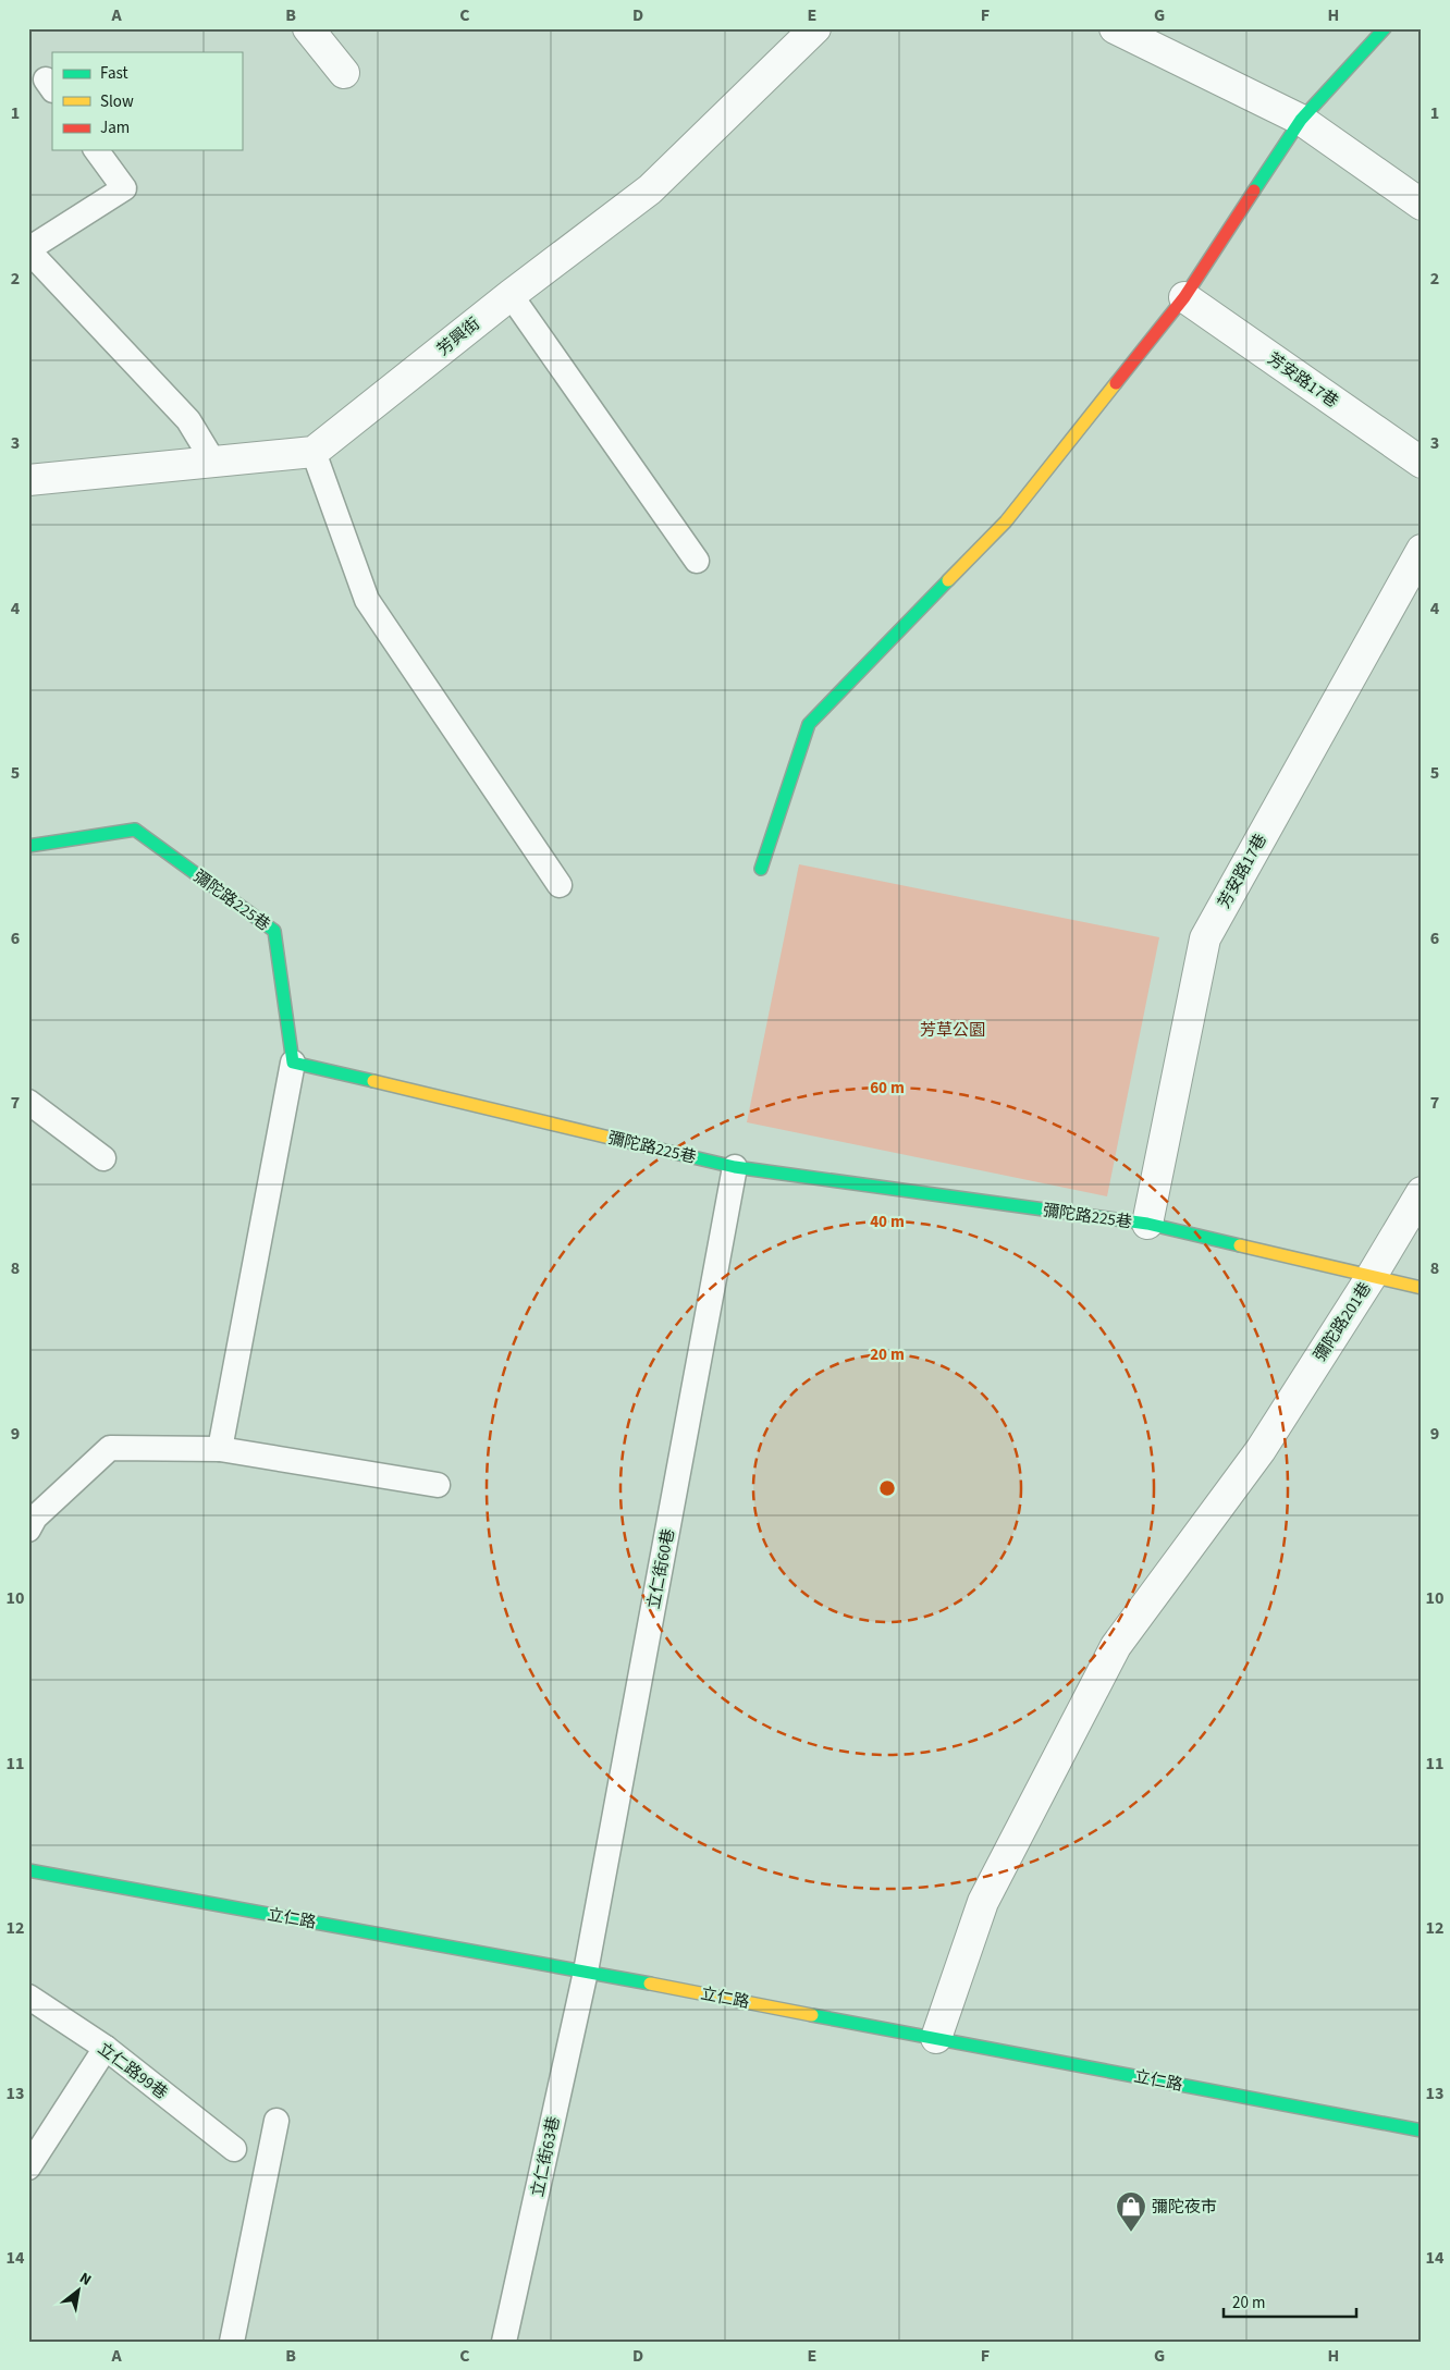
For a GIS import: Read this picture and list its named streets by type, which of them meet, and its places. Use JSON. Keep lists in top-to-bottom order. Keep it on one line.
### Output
{"streets":{"street":["芳興街","芳安路17巷","彌陀路225巷","彌陀路201巷","立仁路"],"lane":["立仁街60巷","立仁路99巷","立仁街63巷"]},"crossings":[["芳安路17巷","彌陀路225巷"],["彌陀路225巷","彌陀路201巷"],["彌陀路225巷","立仁街60巷"],["彌陀路201巷","立仁路"],["立仁街60巷","立仁路"],["立仁街60巷","立仁街63巷"],["立仁路","立仁街63巷"]],"parks":["芳草公園"],"places":{"shop":["彌陀夜市"]},"legend":["Fast","Slow","Jam"],"scale_bar":"20 m","north":"top right","grid":{"columns":["A","B","C","D","E","F","G","H"],"rows":["1","2","3","4","5","6","7","8","9","10","11","12","13","14"]},"rings":["60 m","40 m","20 m"]}
